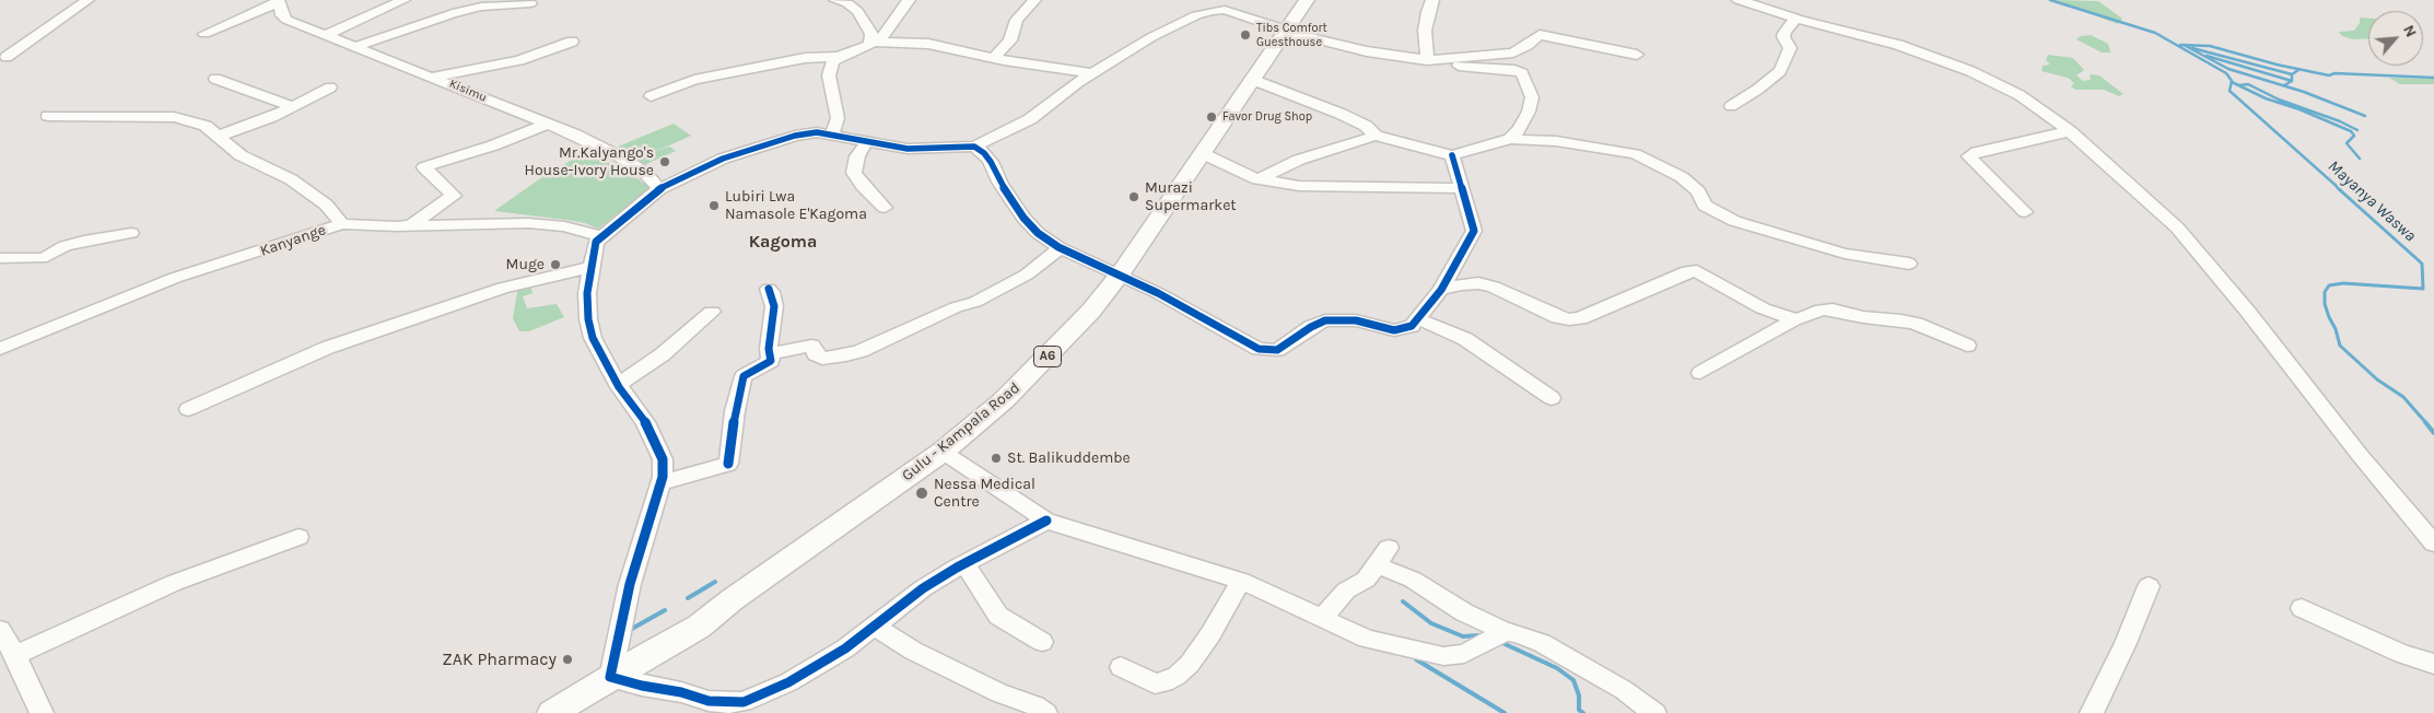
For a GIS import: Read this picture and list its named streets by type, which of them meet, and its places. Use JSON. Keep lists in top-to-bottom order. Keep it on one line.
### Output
{"streets":{"main road":["A6","Gulu - Kampala Road"],"street":["Kisimu","Kanyange"]},"districts":["Kagoma"],"water":["Mayanya Waswa"],"places":["Tibs Comfort Guesthouse","Favor Drug Shop","Mr.Kalyango's House-Ivory House","Murazi Supermarket","Lubiri Lwa Namasole E'Kagoma","Muge","St. Balikuddembe","Nessa Medical Centre","ZAK Pharmacy"],"north":"top right"}
